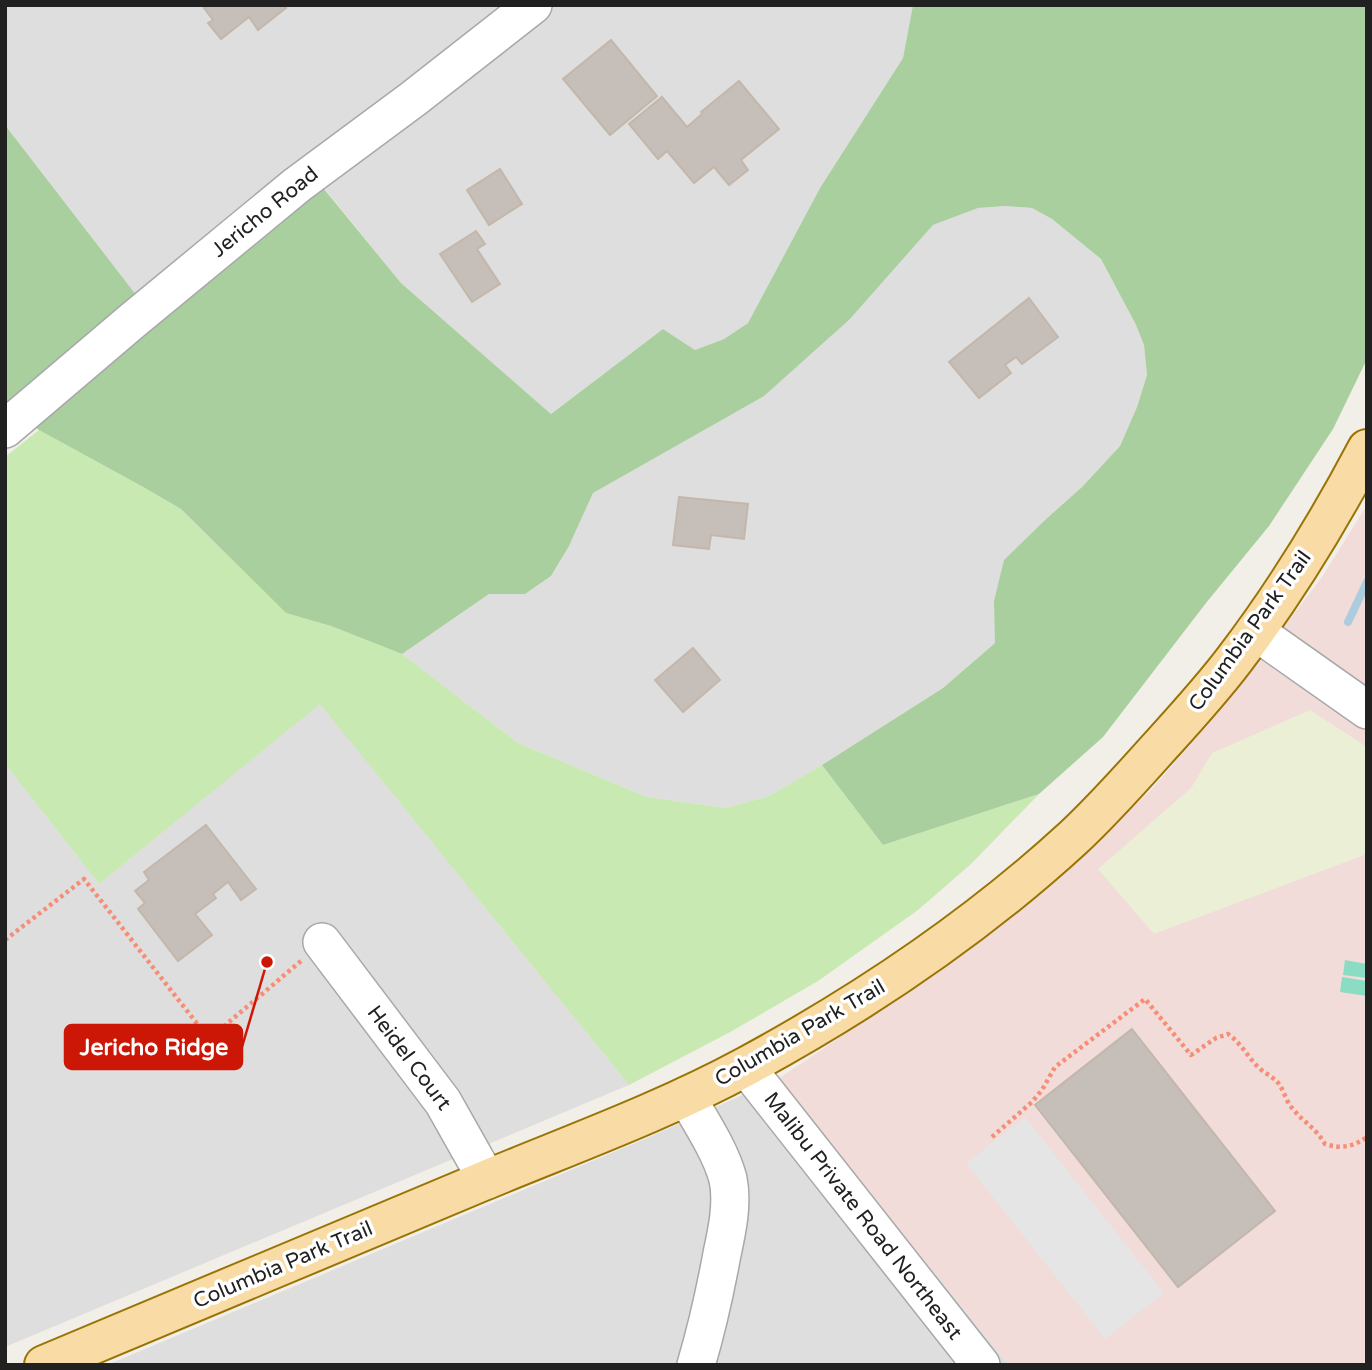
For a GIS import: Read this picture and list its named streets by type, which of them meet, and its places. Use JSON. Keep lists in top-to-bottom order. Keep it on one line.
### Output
{"streets":{"main road":["Columbia Park Trail"],"street":["Jericho Road","Heidel Court","Malibu Private Road Northeast"]},"crossings":[["Columbia Park Trail","Heidel Court"],["Columbia Park Trail","Malibu Private Road Northeast"]],"places":["Jericho Ridge"]}
